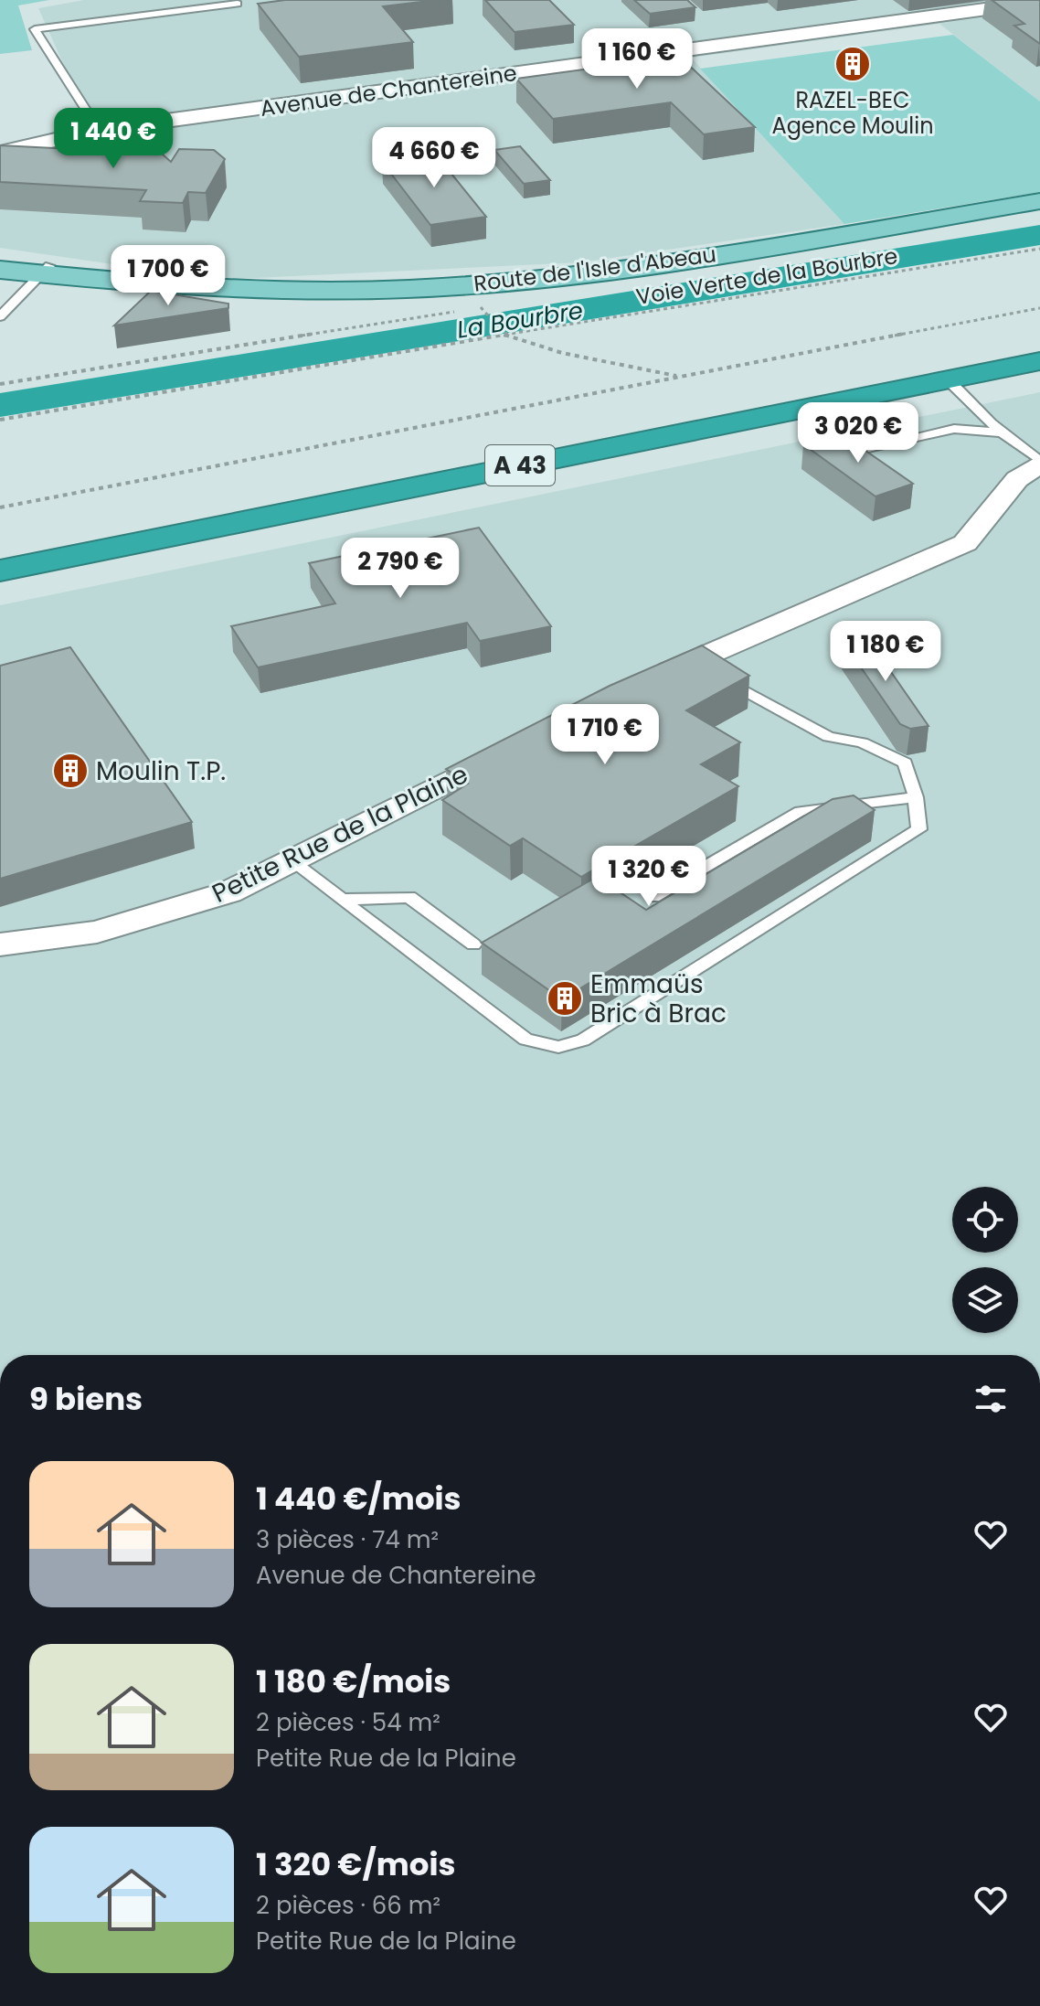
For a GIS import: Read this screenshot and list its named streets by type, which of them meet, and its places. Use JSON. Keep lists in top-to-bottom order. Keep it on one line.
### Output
{"streets":{"highway":["A 43"],"main road":["Route de l'Isle d'Abeau"],"street":["Avenue de Chantereine","Petite Rue de la Plaine"],"path":["Voie Verte de la Bourbre"]},"water":["La Bourbre"],"places":{"building":["RAZEL-BEC Agence Moulin","Moulin T.P.","Emmaüs Bric à Brac"]},"page":{"price":["1 160 €","1 440 €","4 660 €","1 700 €","3 020 €","2 790 €","1 180 €","1 710 €","1 320 €"],"heading":"9 biens","list":[{"name":"1 440 €/mois","note":"3 pièces · 74 m² · Avenue de Chantereine"},{"name":"1 180 €/mois","note":"2 pièces · 54 m² · Petite Rue de la Plaine"},{"name":"1 320 €/mois","note":"2 pièces · 66 m² · Petite Rue de la Plaine"}]}}
